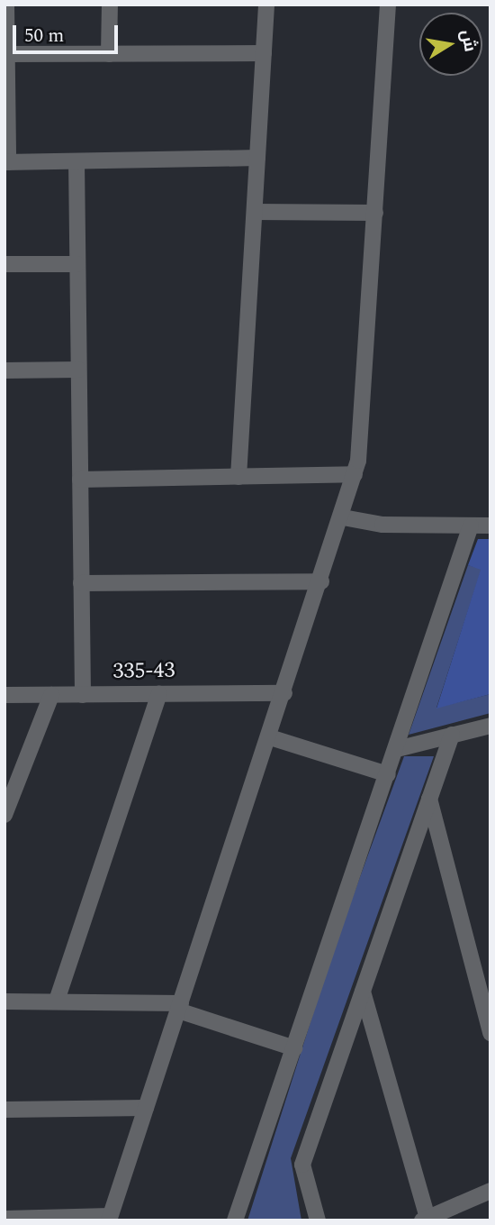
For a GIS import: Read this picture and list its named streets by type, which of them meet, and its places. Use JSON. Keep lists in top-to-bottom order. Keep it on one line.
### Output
{"streets":{"street":["335-43"]},"scale_bar":"50 m","north":"right"}
